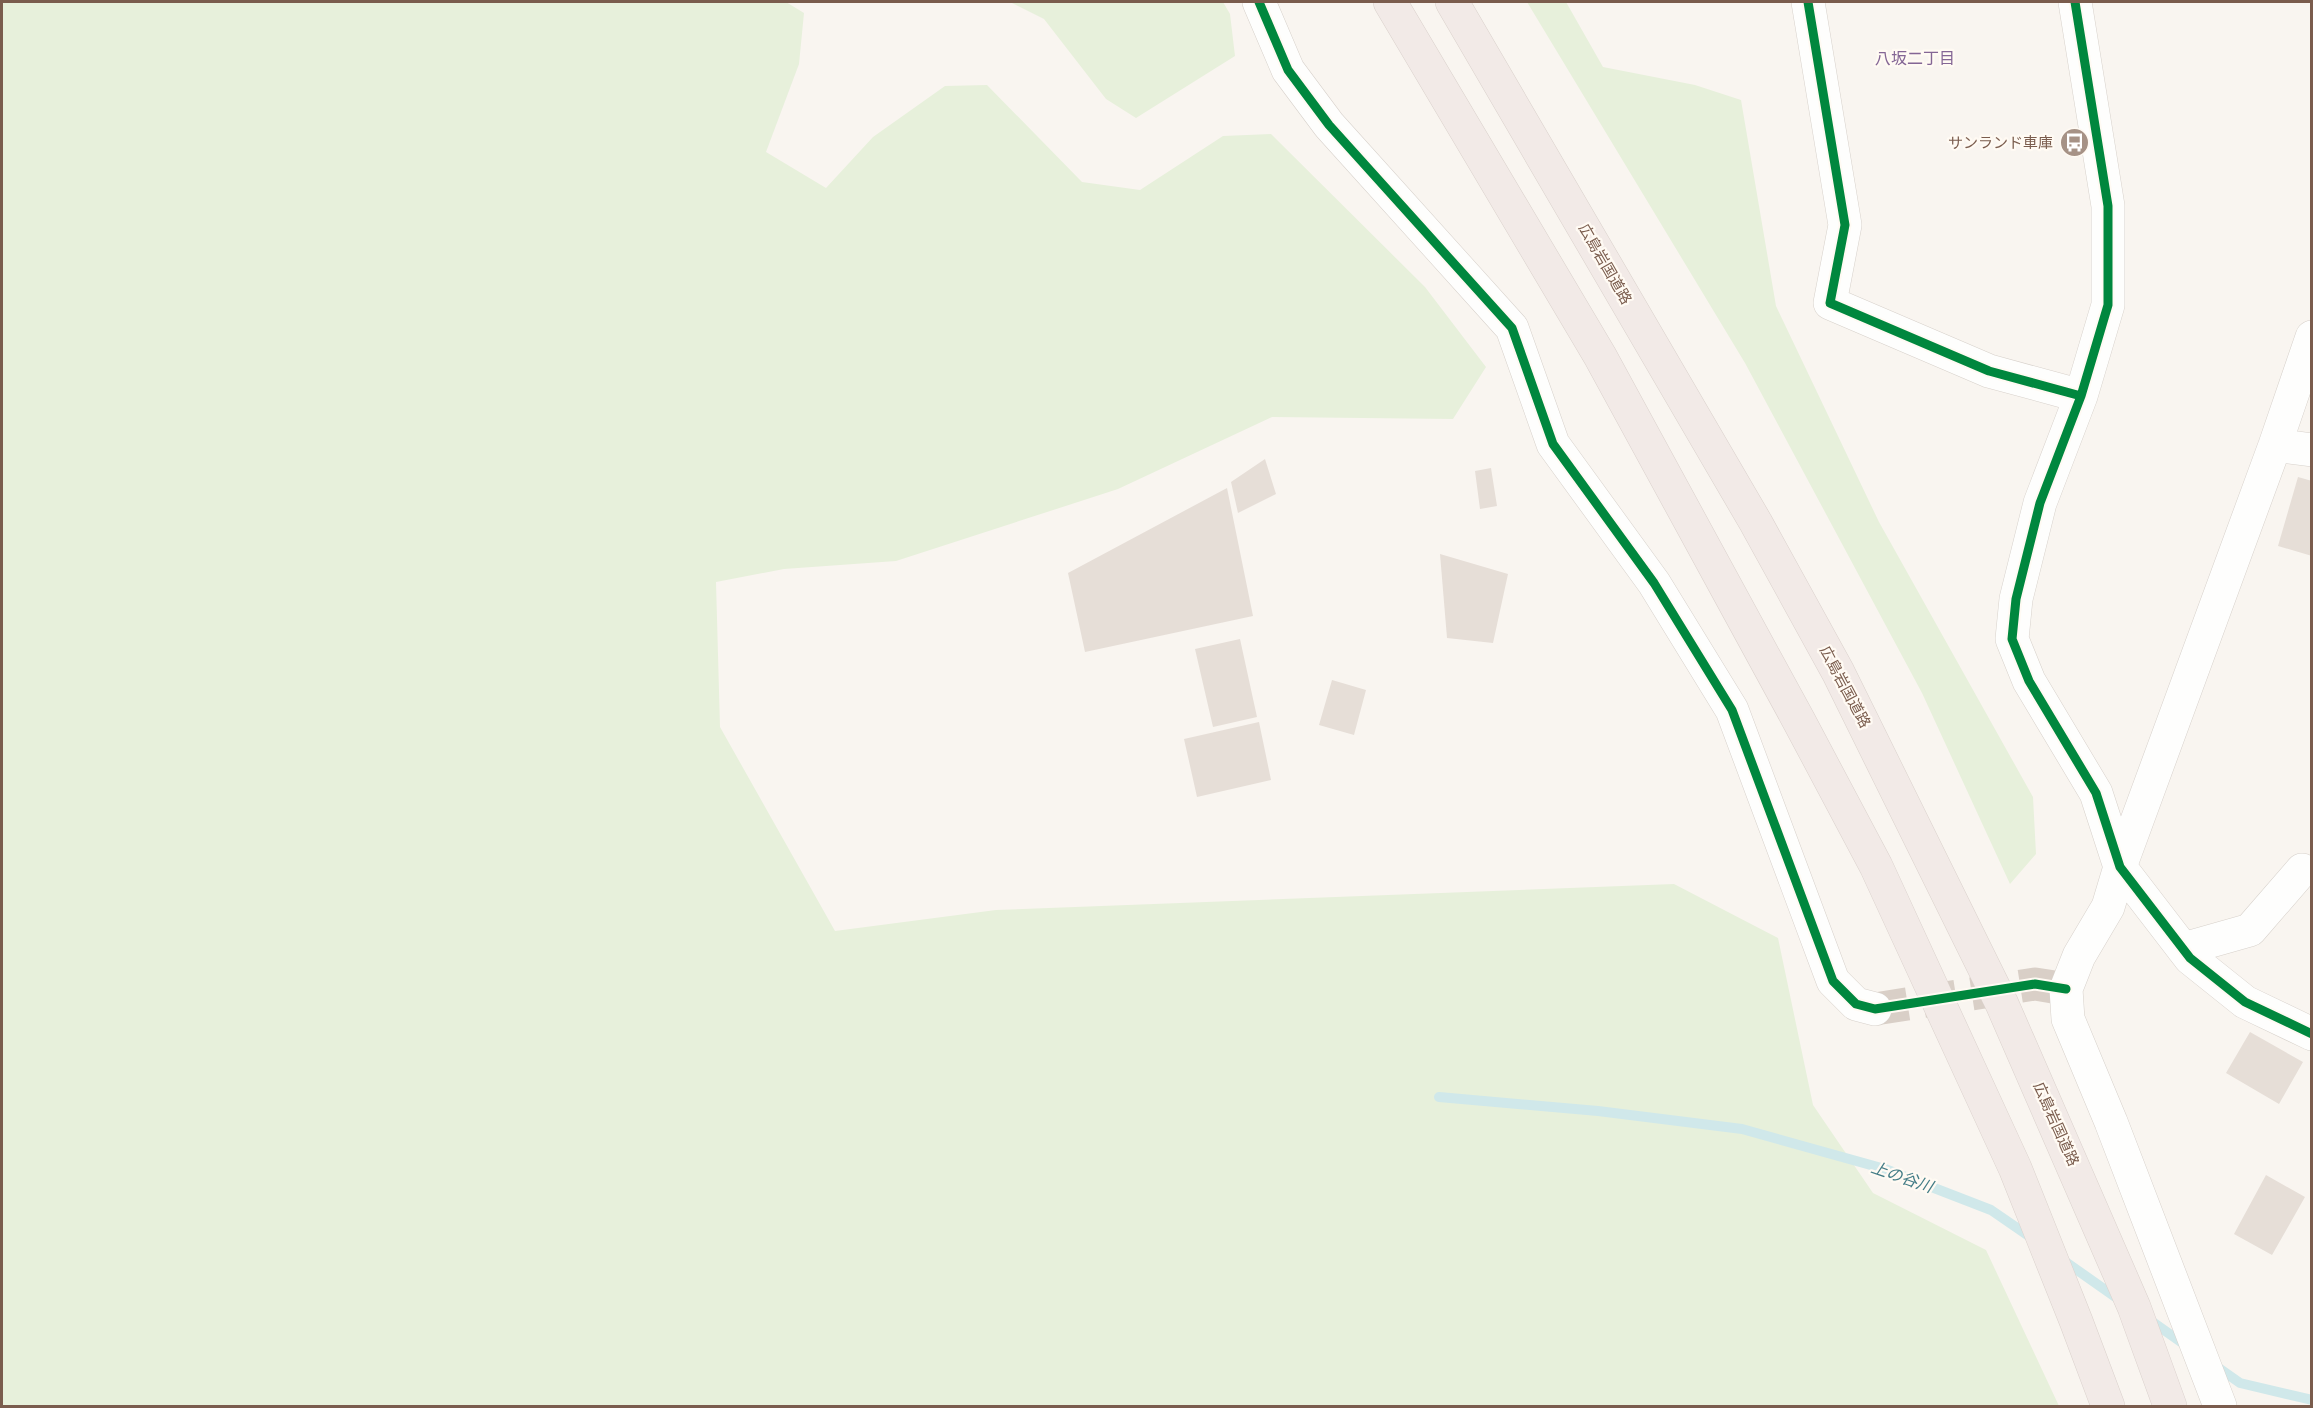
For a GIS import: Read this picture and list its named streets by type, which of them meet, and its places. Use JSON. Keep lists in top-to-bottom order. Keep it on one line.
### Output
{"streets":{"highway":["広島岩国道路"]},"districts":["八坂二丁目"],"water":["上の谷川"],"places":{"bus stop":["サンランド車庫"]}}
